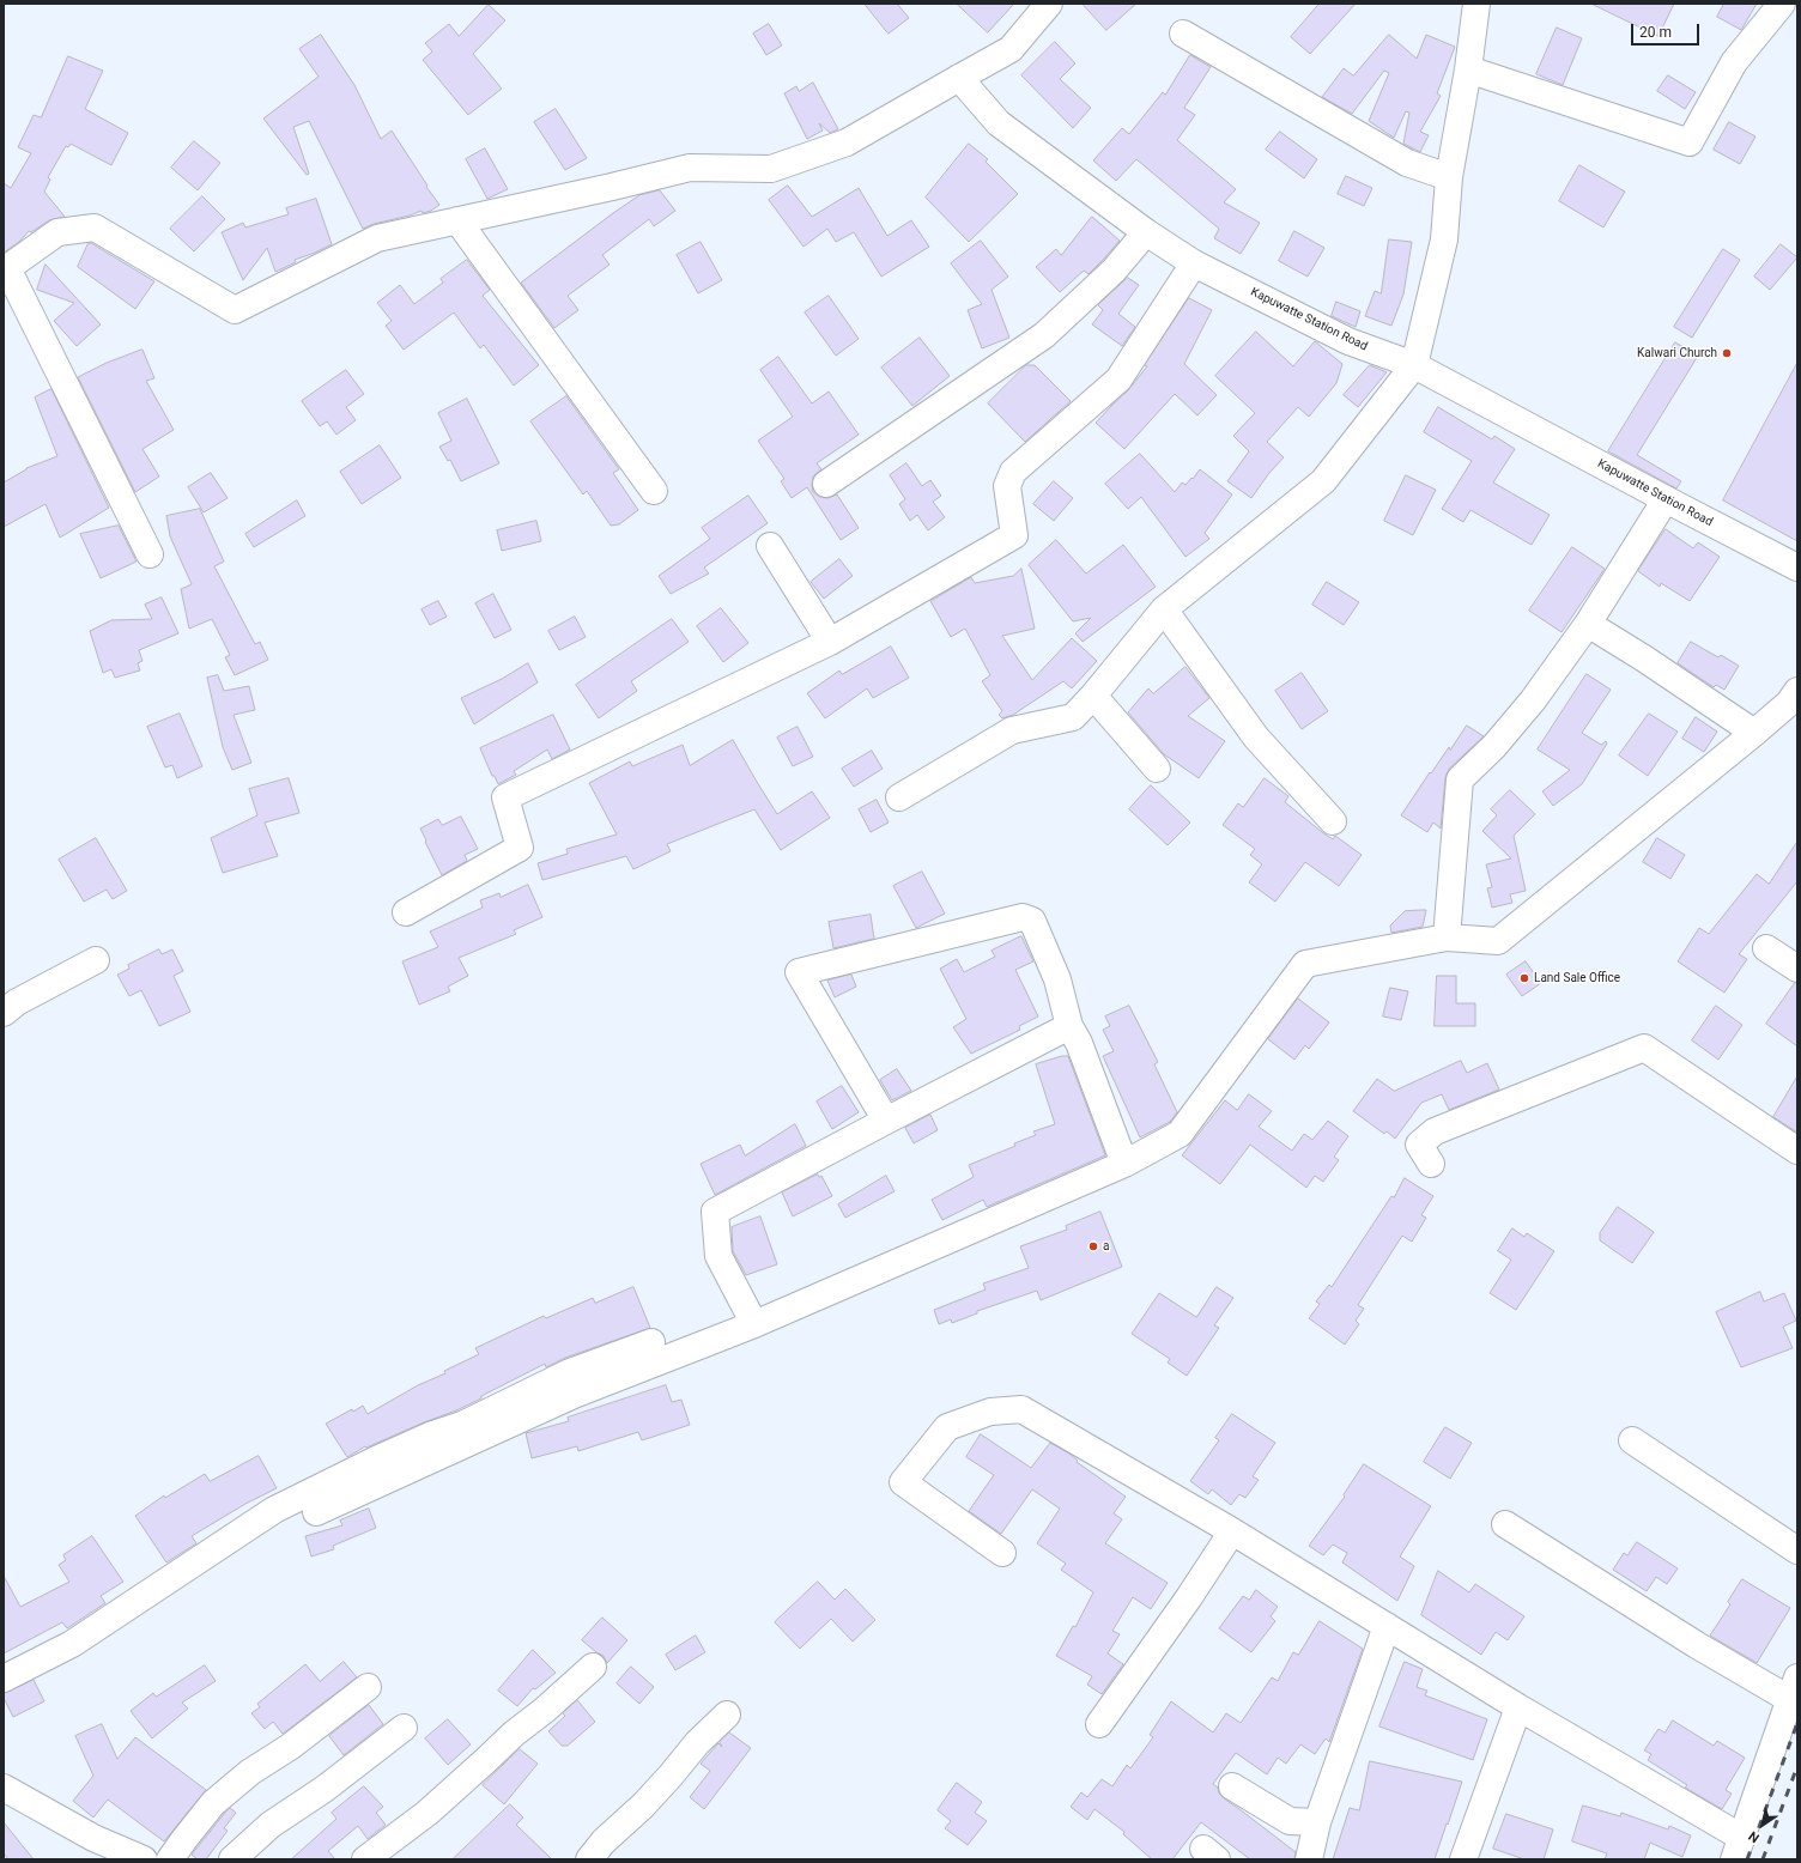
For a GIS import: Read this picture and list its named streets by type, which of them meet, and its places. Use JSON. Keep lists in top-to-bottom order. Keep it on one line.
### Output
{"streets":{"street":["Kapuwatte Station Road"]},"places":["Kalwari Church","Land Sale Office","a"],"scale_bar":"20 m","north":"bottom left"}
